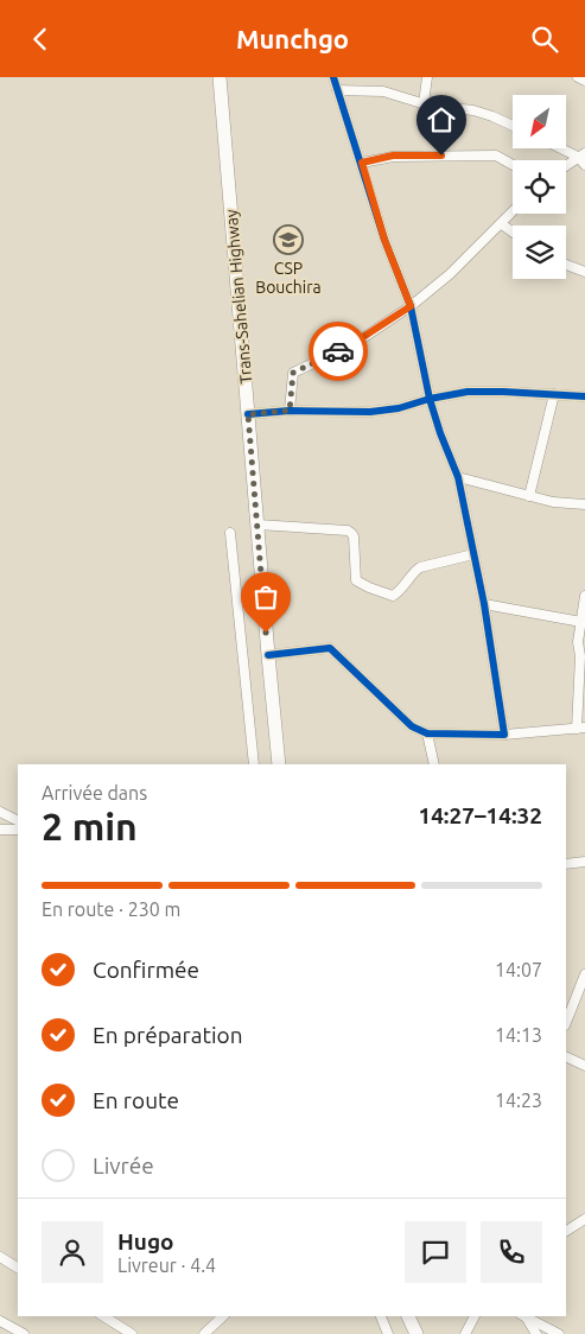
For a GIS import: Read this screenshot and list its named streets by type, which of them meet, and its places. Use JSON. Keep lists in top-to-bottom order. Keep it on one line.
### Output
{"streets":{"highway":["Trans-Sahelian Highway"]},"places":{"school or university":["CSP Bouchira"]},"north":"bottom left","page":{"header":"Munchgo","heading":["2 min","Arrivée dans","14:27–14:32"],"panel":["Hugo","Livreur · 4.4"],"bar":"En route · 230 m","list":[["Confirmée","14:07"],["En préparation","14:13"],["En route","14:23"],"Livrée"]}}
